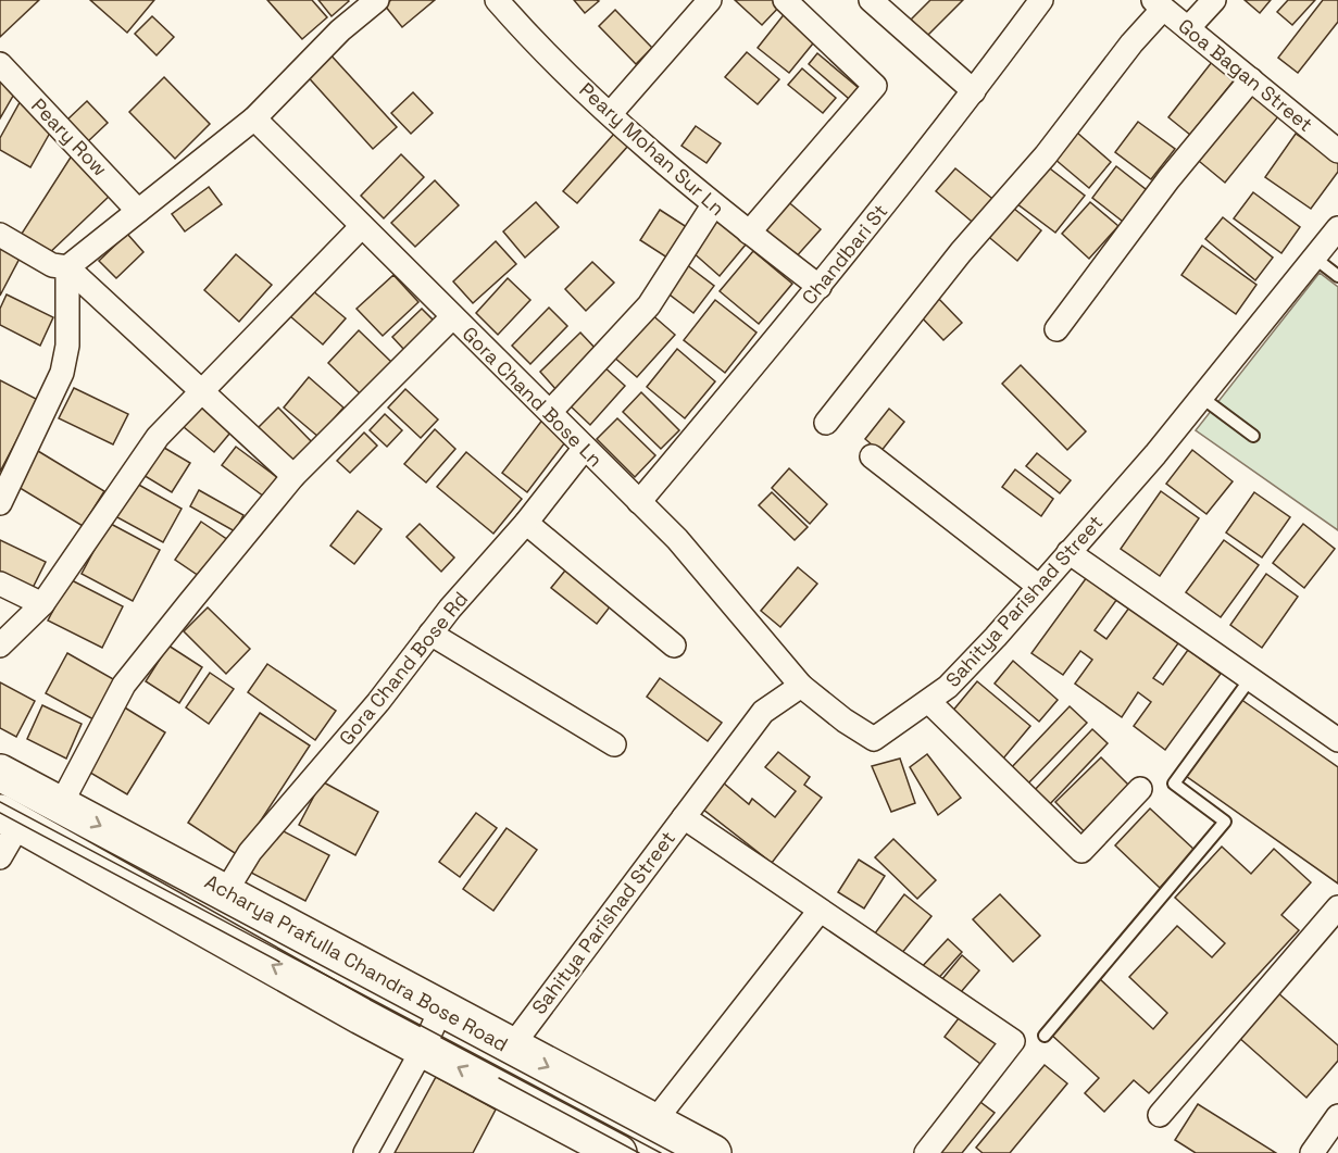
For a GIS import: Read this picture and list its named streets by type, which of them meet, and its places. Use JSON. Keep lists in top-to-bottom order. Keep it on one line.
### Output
{"streets":{"main road":["Acharya Prafulla Chandra Bose Road"],"street":["Goa Bagan Street","Peary Row","Peary Mohan Sur Ln","Chandbari St","Gora Chand Bose Ln","Sahitya Parishad Street","Gora Chand Bose Rd"]},"crossings":[["Peary Mohan Sur Ln","Chandbari St"],["Chandbari St","Gora Chand Bose Ln"],["Gora Chand Bose Ln","Sahitya Parishad Street"],["Gora Chand Bose Ln","Gora Chand Bose Rd"],["Sahitya Parishad Street","Acharya Prafulla Chandra Bose Road"],["Gora Chand Bose Rd","Acharya Prafulla Chandra Bose Road"]]}
